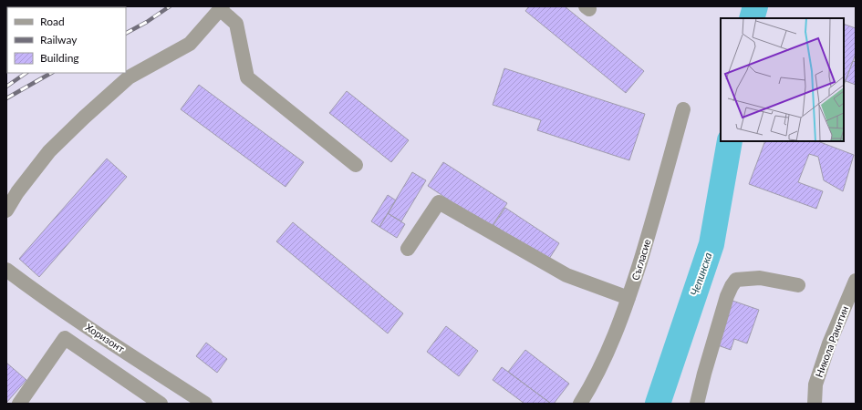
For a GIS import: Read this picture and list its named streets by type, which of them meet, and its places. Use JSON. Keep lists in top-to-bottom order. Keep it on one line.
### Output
{"streets":{"street":["Съгласие","Хоризонт","Никола Ракитин"]},"water":["Чепинска"],"legend":["Road","Railway","Building"]}
